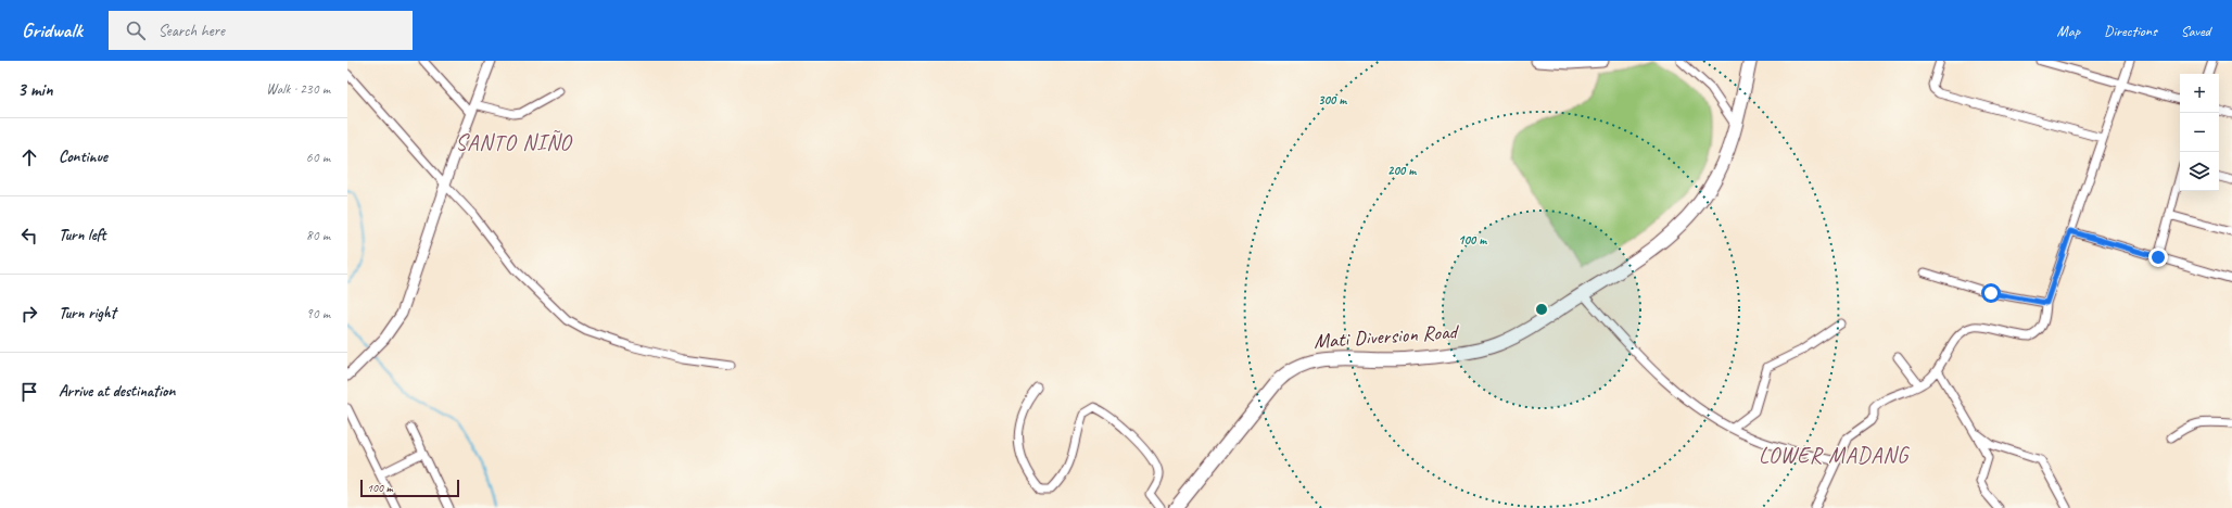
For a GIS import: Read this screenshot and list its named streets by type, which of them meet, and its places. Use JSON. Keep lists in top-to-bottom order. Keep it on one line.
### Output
{"streets":{"highway":["Mati Diversion Road"]},"districts":["SANTO NIÑO","LOWER MADANG"],"scale_bar":"100 m","page":{"header":"Gridwalk","search":"Search here","nav":["Map","Directions","Saved"],"heading":["3 min","Walk · 230 m"],"map_buttons":["+","−"],"list":[["Continue","60 m"],["Turn left","80 m"],["Turn right","90 m"],"Arrive at destination"],"scale":"100 m"},"rings":["300 m","200 m","100 m"]}
